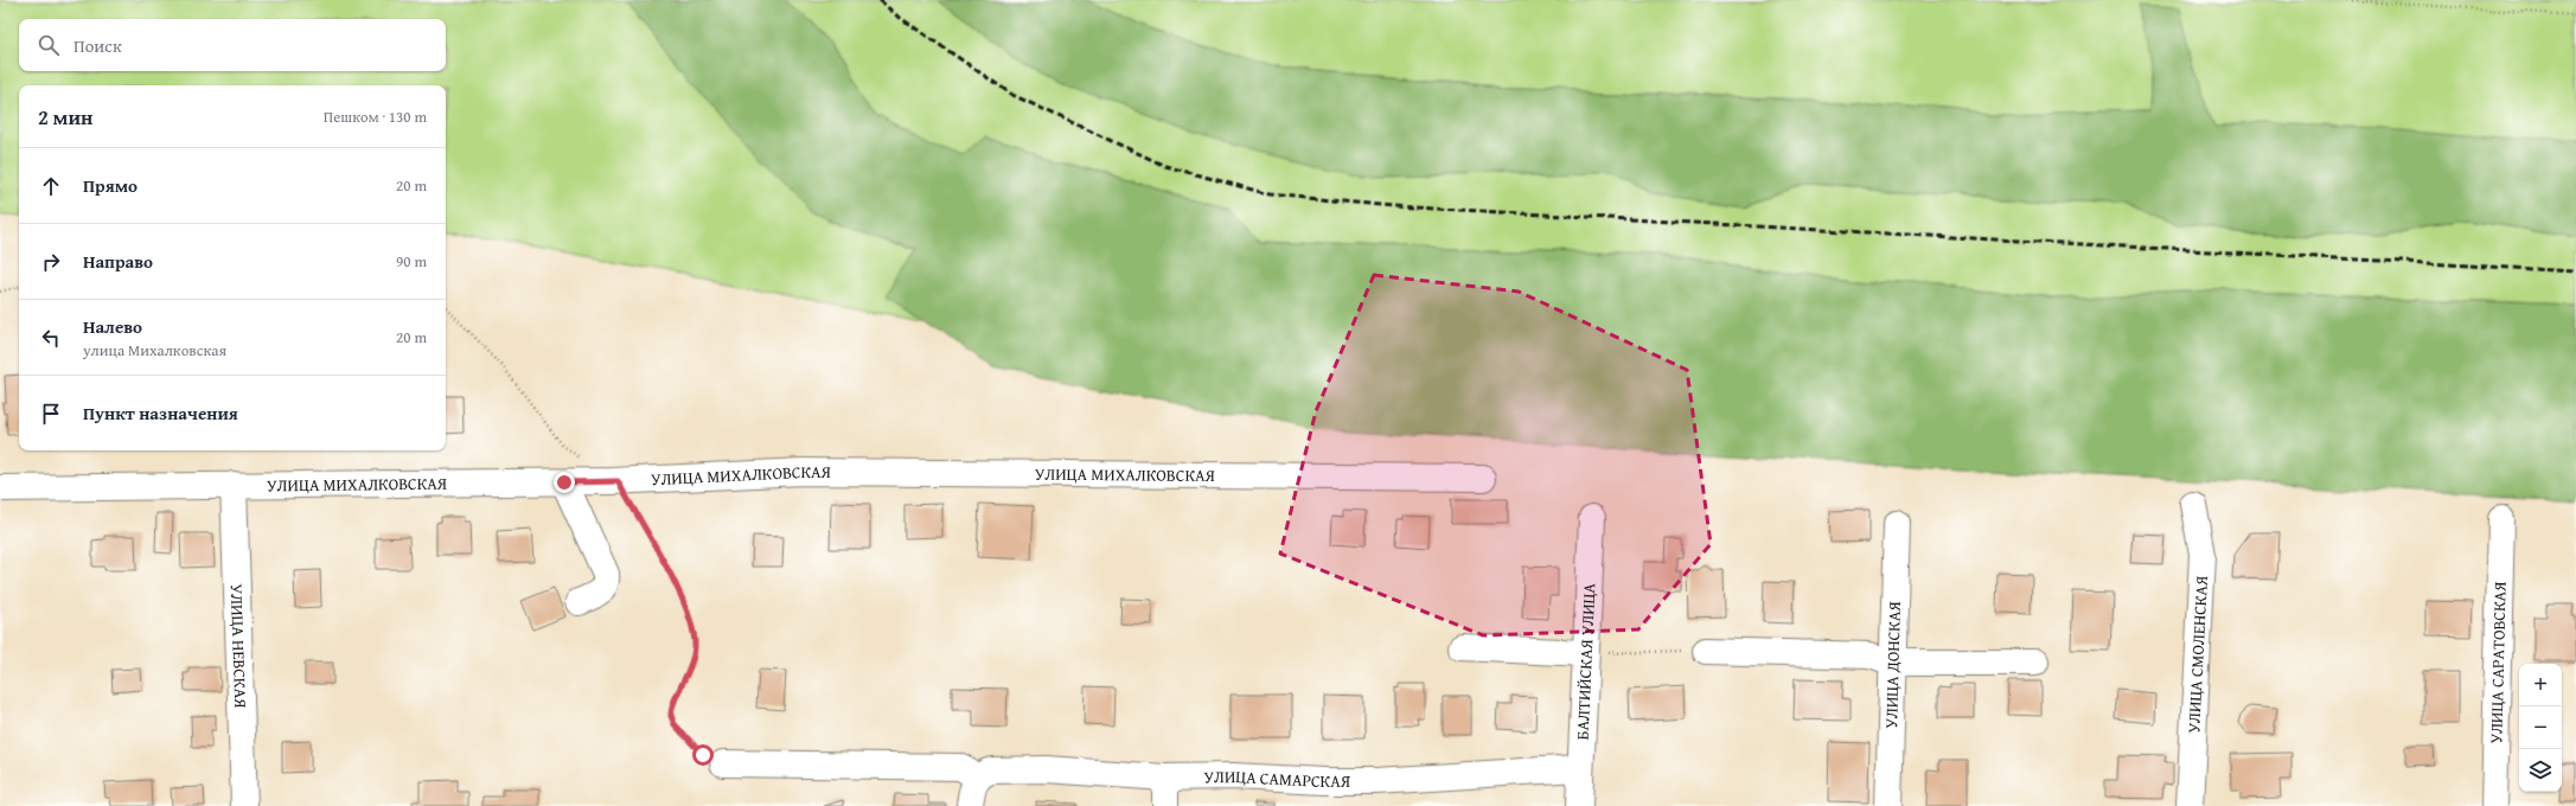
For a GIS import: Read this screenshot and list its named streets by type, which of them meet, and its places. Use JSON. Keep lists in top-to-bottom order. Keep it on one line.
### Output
{"streets":{"street":["УЛИЦА МИХАЛКОВСКАЯ","УЛИЦА НЕВСКАЯ","УЛИЦА СМОЛЕНСКАЯ","БАЛТИЙСКАЯ УЛИЦА","УЛИЦА САРАТОВСКАЯ","УЛИЦА ДОНСКАЯ","УЛИЦА САМАРСКАЯ"]},"crossings":[["УЛИЦА МИХАЛКОВСКАЯ","УЛИЦА НЕВСКАЯ"],["БАЛТИЙСКАЯ УЛИЦА","УЛИЦА САМАРСКАЯ"]],"page":{"search":"Поиск","heading":["2 мин","Пешком · 130 m"],"list":[["Прямо","20 m"],["Направо","90 m"],["Налево","улица Михалковская","20 m"],"Пункт назначения"],"map_buttons":["+","−"]}}
